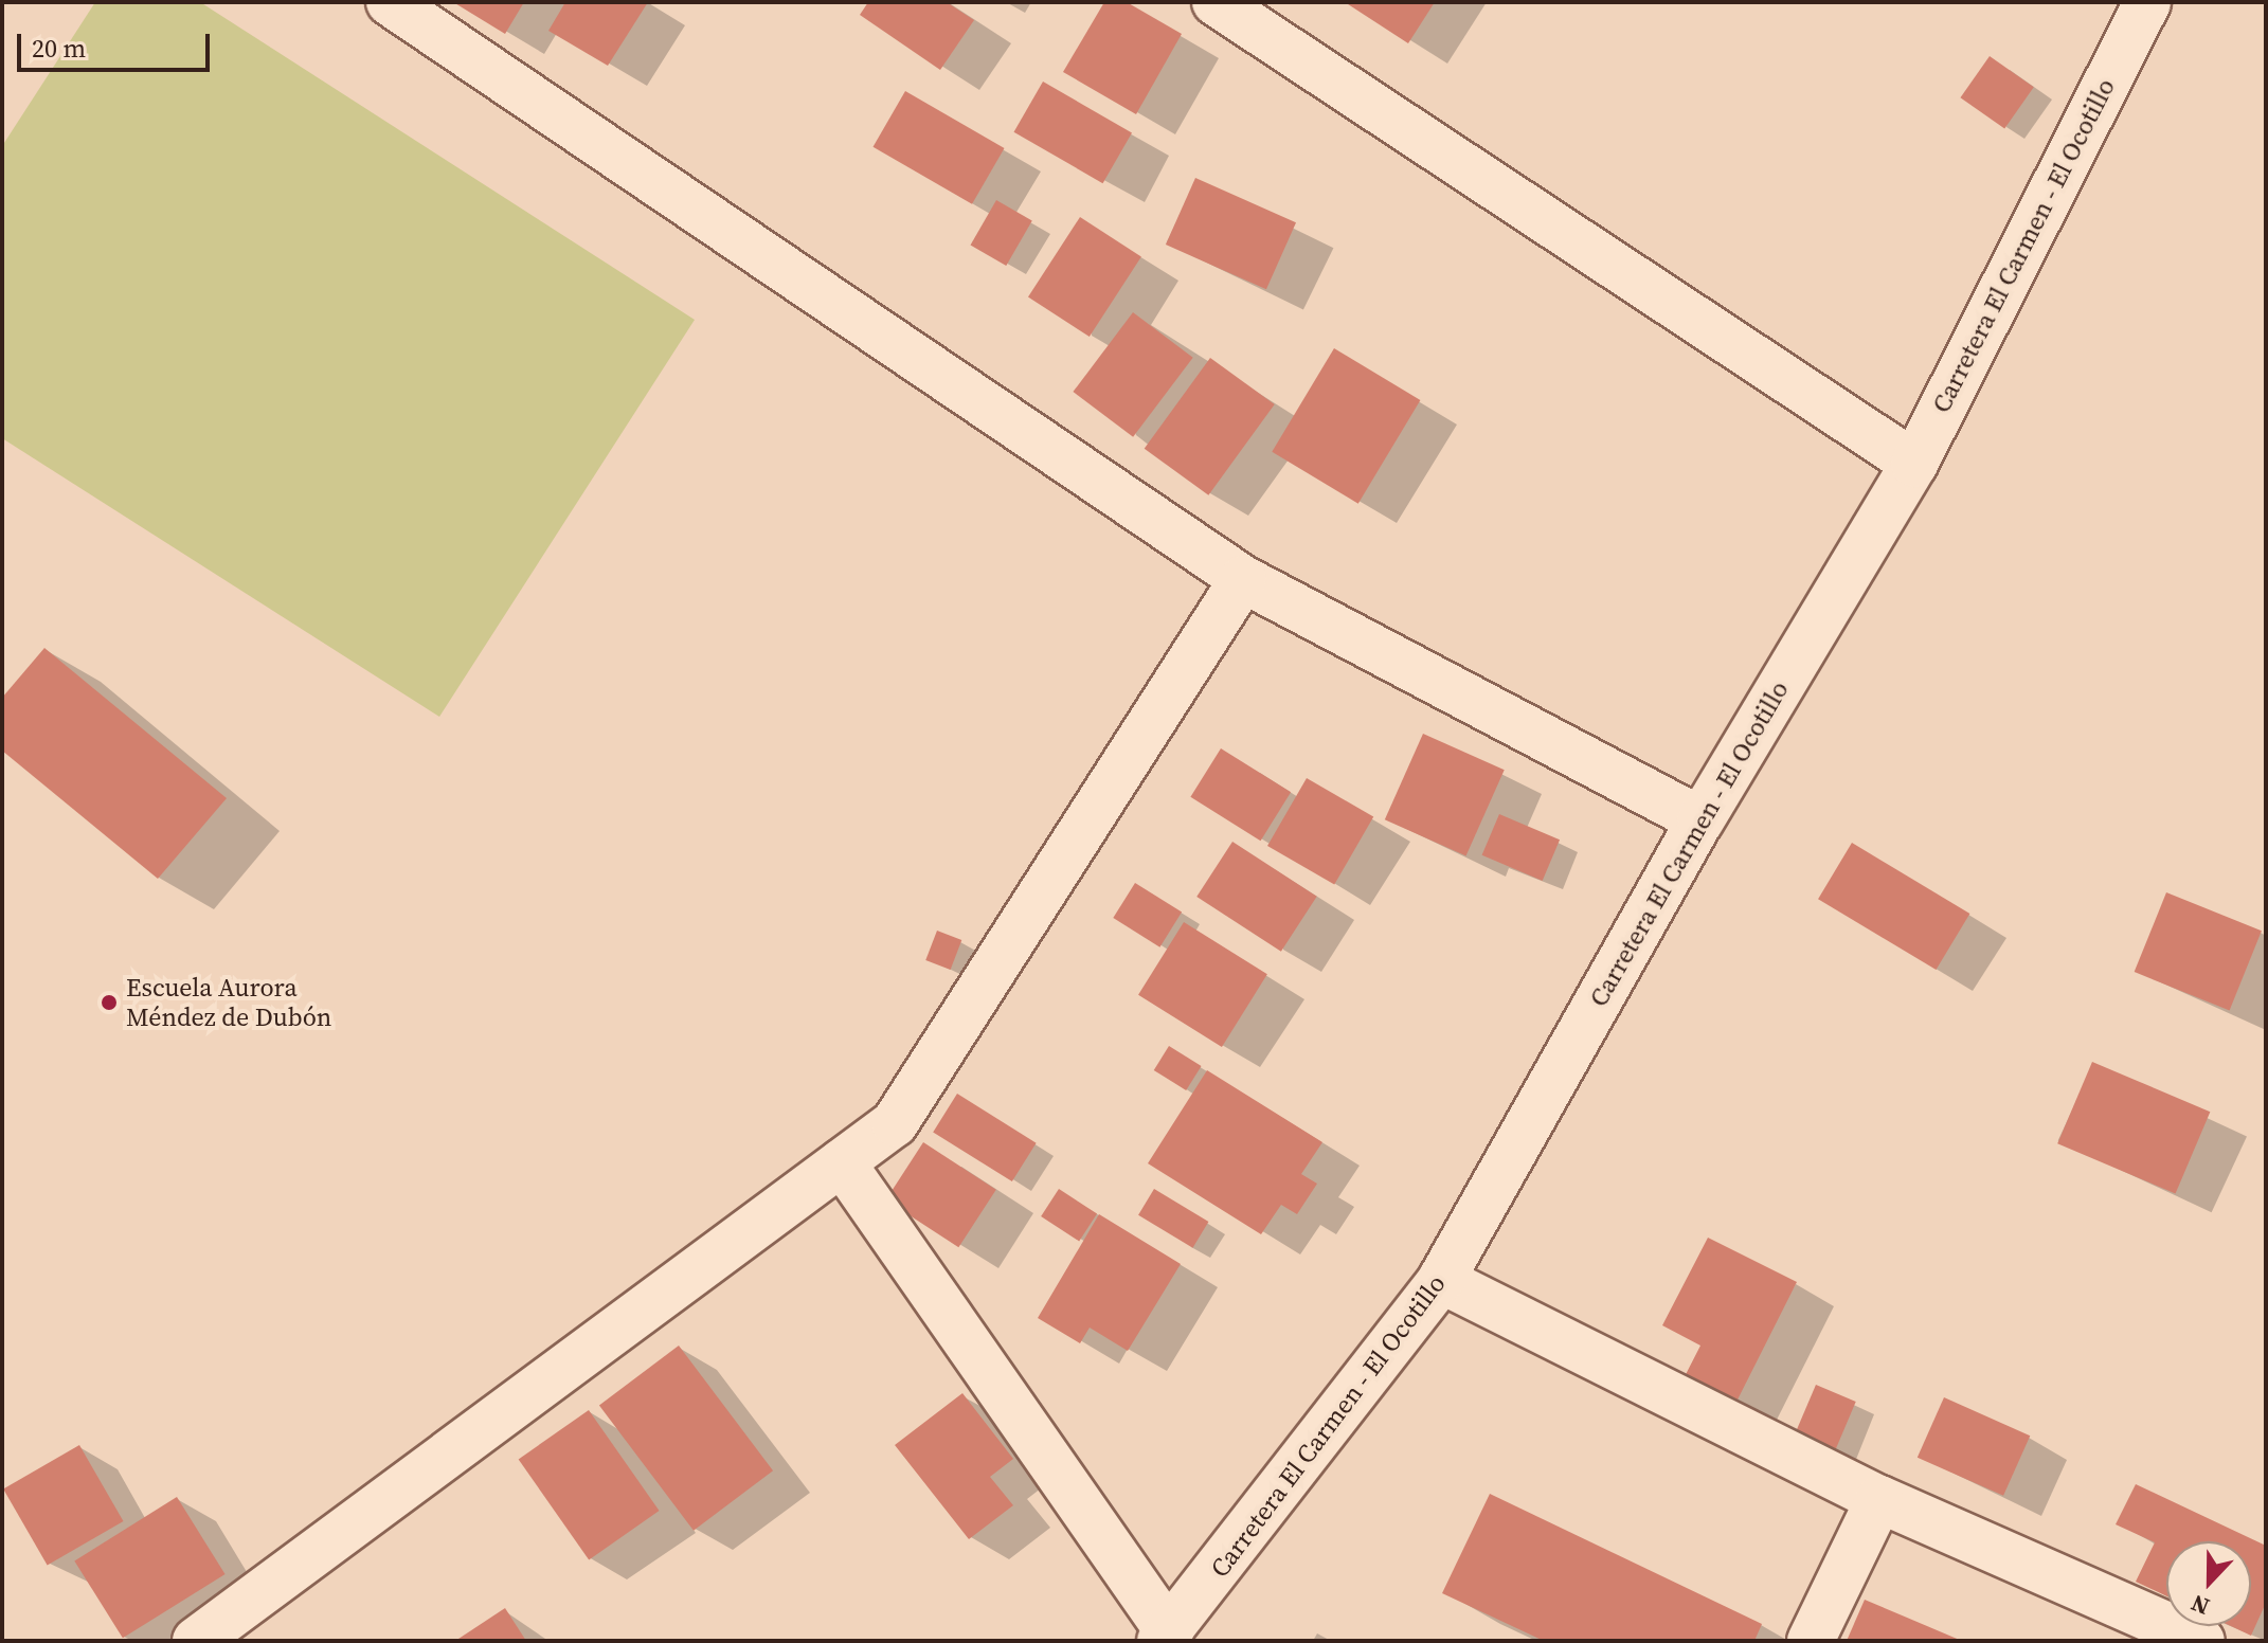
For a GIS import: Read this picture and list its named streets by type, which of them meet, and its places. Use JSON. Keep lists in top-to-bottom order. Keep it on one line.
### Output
{"streets":{"street":["Carretera El Carmen - El Ocotillo"]},"places":["Escuela Aurora Méndez de Dubón"],"scale_bar":"20 m","north":"bottom"}
